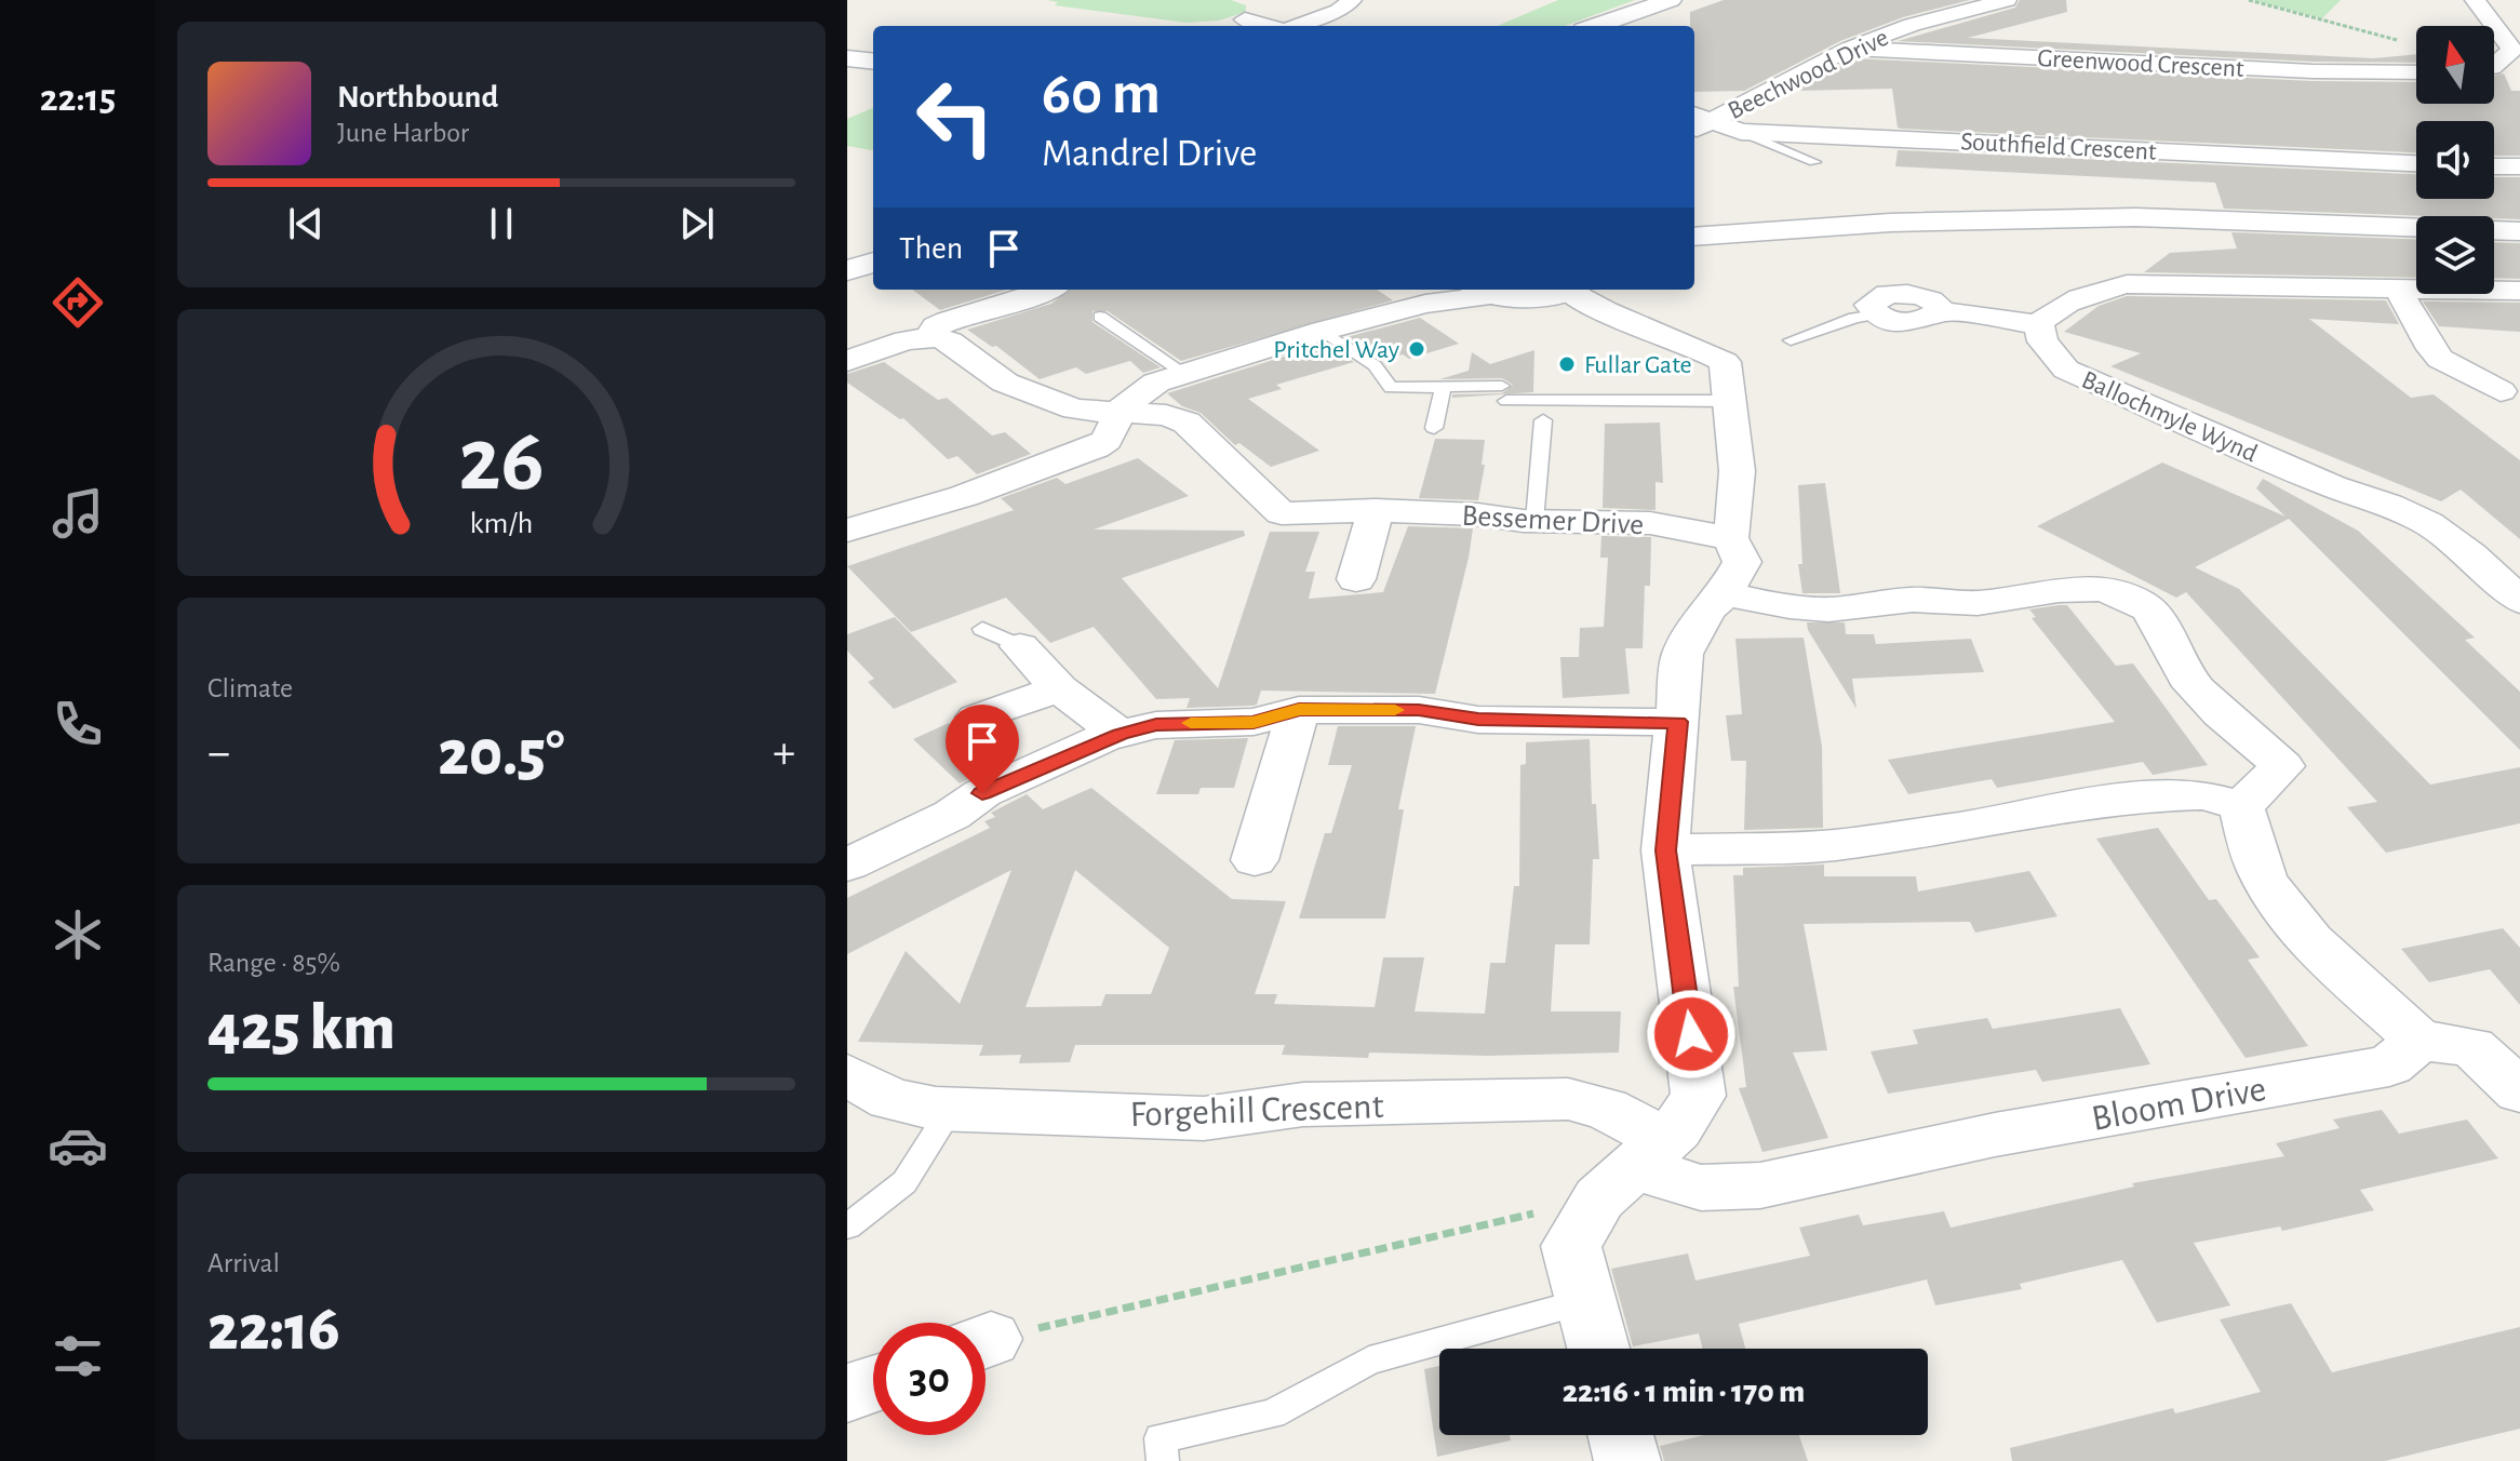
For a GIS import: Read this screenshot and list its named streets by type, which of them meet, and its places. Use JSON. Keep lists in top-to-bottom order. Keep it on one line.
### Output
{"streets":{"street":["Greenwood Crescent","Beechwood Drive","Southfield Crescent","Ballochmyle Wynd","Bessemer Drive","Bloom Drive","Forgehill Crescent"]},"crossings":[["Greenwood Crescent","Beechwood Drive"],["Beechwood Drive","Southfield Crescent"],["Bloom Drive","Forgehill Crescent"]],"places":["Pritchel Way","Fullar Gate"],"north":"top","page":{"tabs":"22:15","turn":["60 m","Mandrel Drive"],"song":["Northbound","June Harbor"],"then":"Then","tile":["Climate",["Range · 85%","425 km"],["Arrival","22:16"]],"heat":["−","20.5°","+"],"limit":"30","trip":"22:16 · 1 min · 170 m","gauge":["26","km/h"]}}
